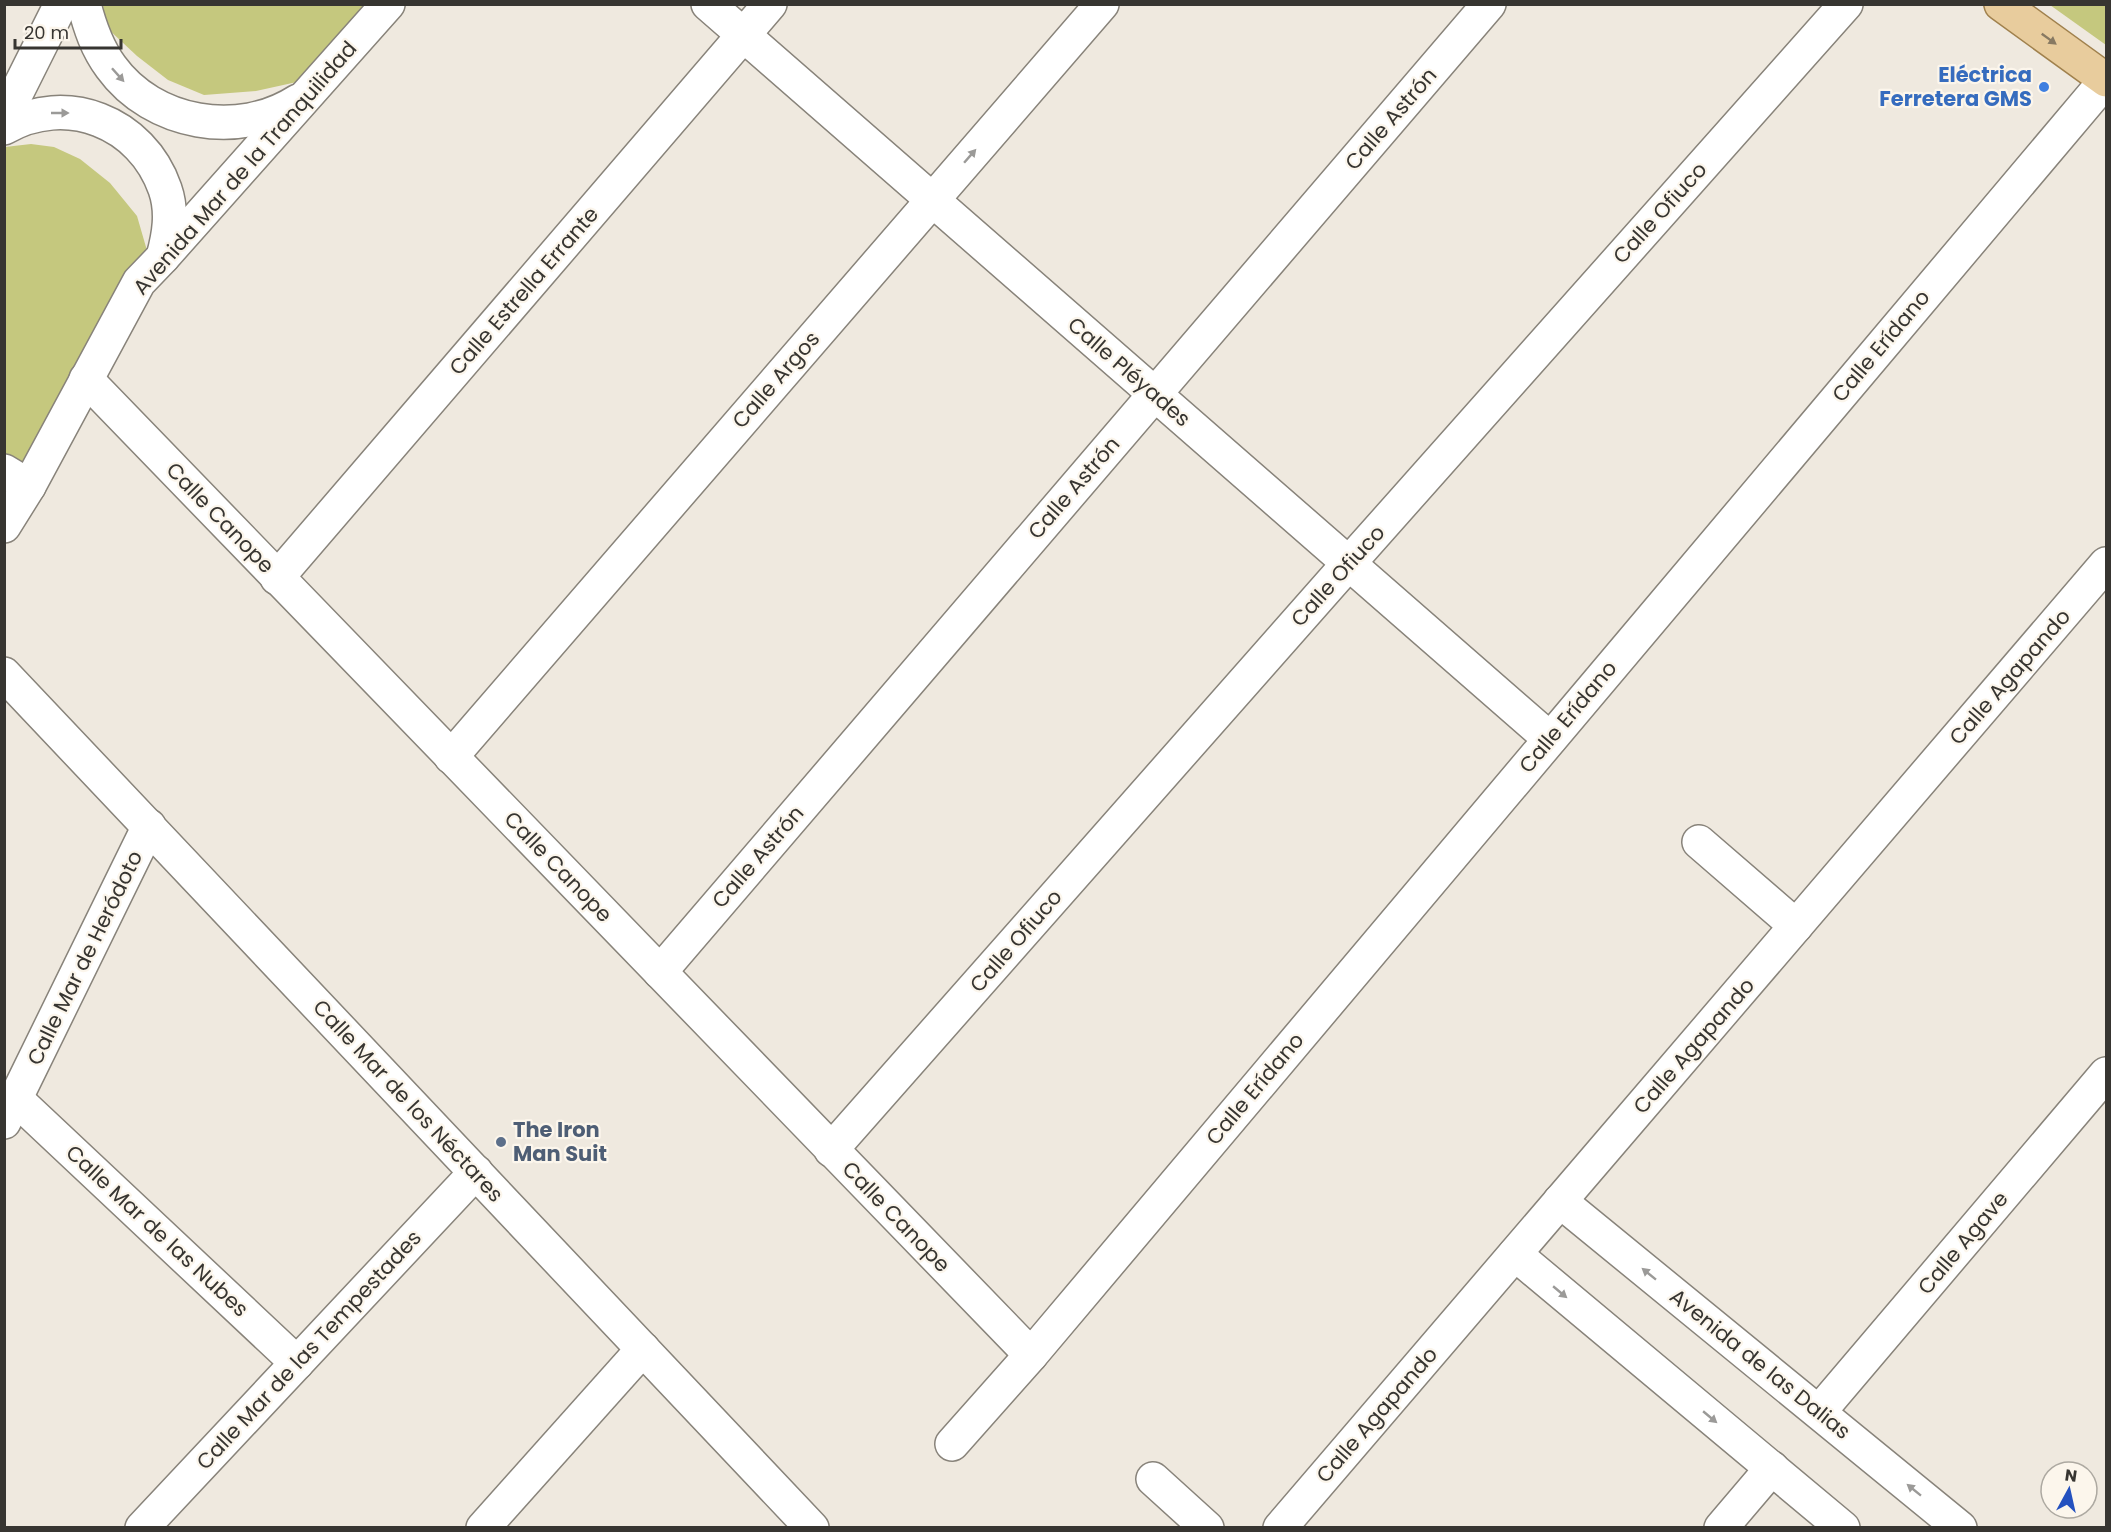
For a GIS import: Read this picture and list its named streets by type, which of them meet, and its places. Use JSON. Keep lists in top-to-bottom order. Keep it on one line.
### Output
{"streets":{"street":["Calle Astrón","Avenida Mar de la Tranquilidad","Calle Ofiuco","Calle Estrella Errante","Calle Erídano","Calle Pléyades","Calle Argos","Calle Canope","Calle Agapando","Calle Mar de Heródoto","Calle Mar de los Néctares","Calle Mar de las Nubes","Calle Agave","Calle Mar de las Tempestades","Avenida de las Dalias"]},"crossings":[["Calle Astrón","Calle Pléyades"],["Calle Astrón","Calle Canope"],["Avenida Mar de la Tranquilidad","Calle Canope"],["Calle Ofiuco","Calle Pléyades"],["Calle Ofiuco","Calle Canope"],["Calle Estrella Errante","Calle Pléyades"],["Calle Estrella Errante","Calle Canope"],["Calle Erídano","Calle Pléyades"],["Calle Erídano","Calle Canope"],["Calle Pléyades","Calle Argos"],["Calle Argos","Calle Canope"],["Calle Agapando","Avenida de las Dalias"],["Calle Mar de Heródoto","Calle Mar de los Néctares"],["Calle Mar de Heródoto","Calle Mar de las Nubes"],["Calle Mar de los Néctares","Calle Mar de las Tempestades"],["Calle Mar de las Nubes","Calle Mar de las Tempestades"],["Calle Agave","Avenida de las Dalias"]],"places":["Eléctrica Ferretera GMS","The Iron Man Suit"],"scale_bar":"20 m","north":"top"}
